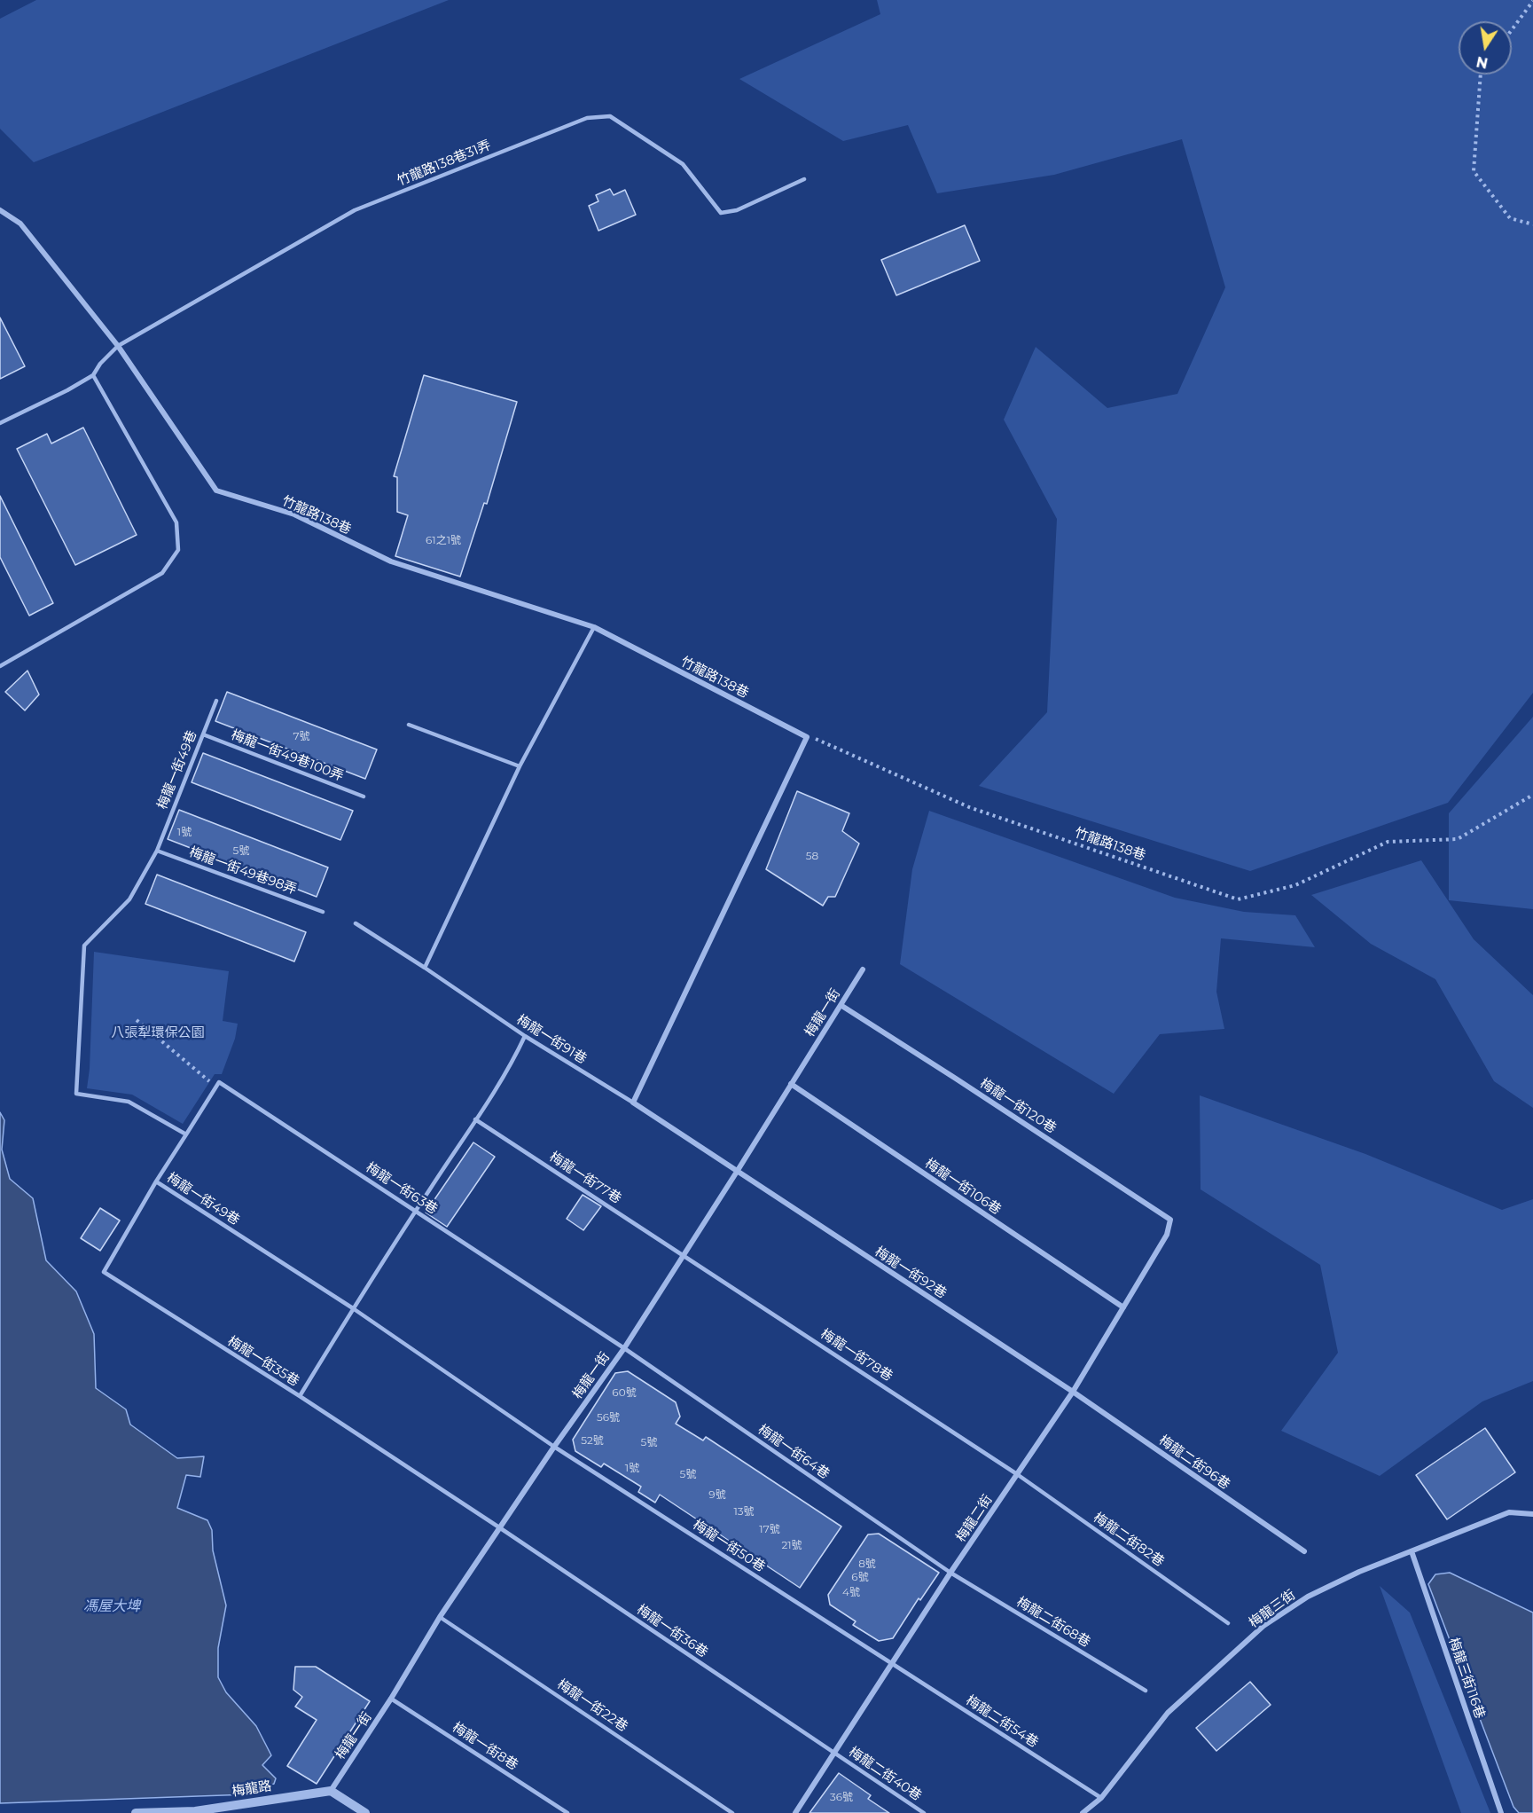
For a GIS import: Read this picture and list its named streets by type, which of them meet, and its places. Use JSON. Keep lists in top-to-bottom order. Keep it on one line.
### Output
{"streets":{"street":["竹龍路138巷","梅龍一街","梅龍一街91巷","梅龍一街120巷","梅龍一街106巷","梅龍一街92巷","梅龍二街96巷","梅龍二街","梅龍三街","梅龍三街116巷","梅龍路"],"lane":["竹龍路138巷31弄","梅龍一街49巷100弄","梅龍一街49巷","梅龍一街49巷98弄","梅龍一街77巷","梅龍一街63巷","梅龍一街78巷","梅龍一街35巷","梅龍一街64巷","梅龍二街82巷","梅龍一街50巷","梅龍二街68巷","梅龍一街36巷","梅龍一街22巷","梅龍二街54巷","梅龍一街8巷","梅龍二街40巷"]},"crossings":[["竹龍路138巷31弄","竹龍路138巷"],["梅龍一街49巷100弄","梅龍一街49巷"],["梅龍一街49巷","梅龍一街49巷98弄"],["梅龍一街49巷","梅龍一街"],["梅龍一街49巷","梅龍一街35巷"],["梅龍一街49巷","梅龍一街50巷"],["梅龍一街","梅龍一街91巷"],["梅龍一街","梅龍一街120巷"],["梅龍一街","梅龍一街77巷"],["梅龍一街","梅龍一街106巷"],["梅龍一街","梅龍一街63巷"],["梅龍一街","梅龍一街92巷"],["梅龍一街","梅龍一街78巷"],["梅龍一街","梅龍一街35巷"],["梅龍一街","梅龍一街64巷"],["梅龍一街","梅龍一街50巷"],["梅龍一街","梅龍一街36巷"],["梅龍一街","梅龍一街22巷"],["梅龍一街","梅龍一街8巷"],["梅龍一街","梅龍路"],["梅龍一街91巷","梅龍一街92巷"],["梅龍一街120巷","梅龍二街"],["梅龍一街77巷","梅龍一街78巷"],["梅龍一街106巷","梅龍二街"],["梅龍一街63巷","梅龍一街64巷"],["梅龍一街92巷","梅龍二街96巷"],["梅龍一街92巷","梅龍二街"],["梅龍一街78巷","梅龍二街"],["梅龍一街78巷","梅龍二街82巷"],["梅龍一街35巷","梅龍一街36巷"],["梅龍一街64巷","梅龍二街"],["梅龍一街64巷","梅龍二街68巷"],["梅龍二街96巷","梅龍二街"],["梅龍二街","梅龍二街82巷"],["梅龍二街","梅龍一街50巷"],["梅龍二街","梅龍二街68巷"],["梅龍二街","梅龍一街36巷"],["梅龍二街","梅龍二街54巷"],["梅龍二街","梅龍二街40巷"],["梅龍一街50巷","梅龍二街54巷"],["梅龍三街","梅龍三街116巷"],["梅龍三街","梅龍二街54巷"],["梅龍一街36巷","梅龍二街40巷"]],"water":["馮屋大埤"],"parks":["八張犁環保公園"],"house_numbers":["61之1號","7號","1號","5號","58","60號","56號","52號","5號","1號","5號","9號","13號","17號","21號","8號","6號","4號","36號"],"north":"bottom"}
